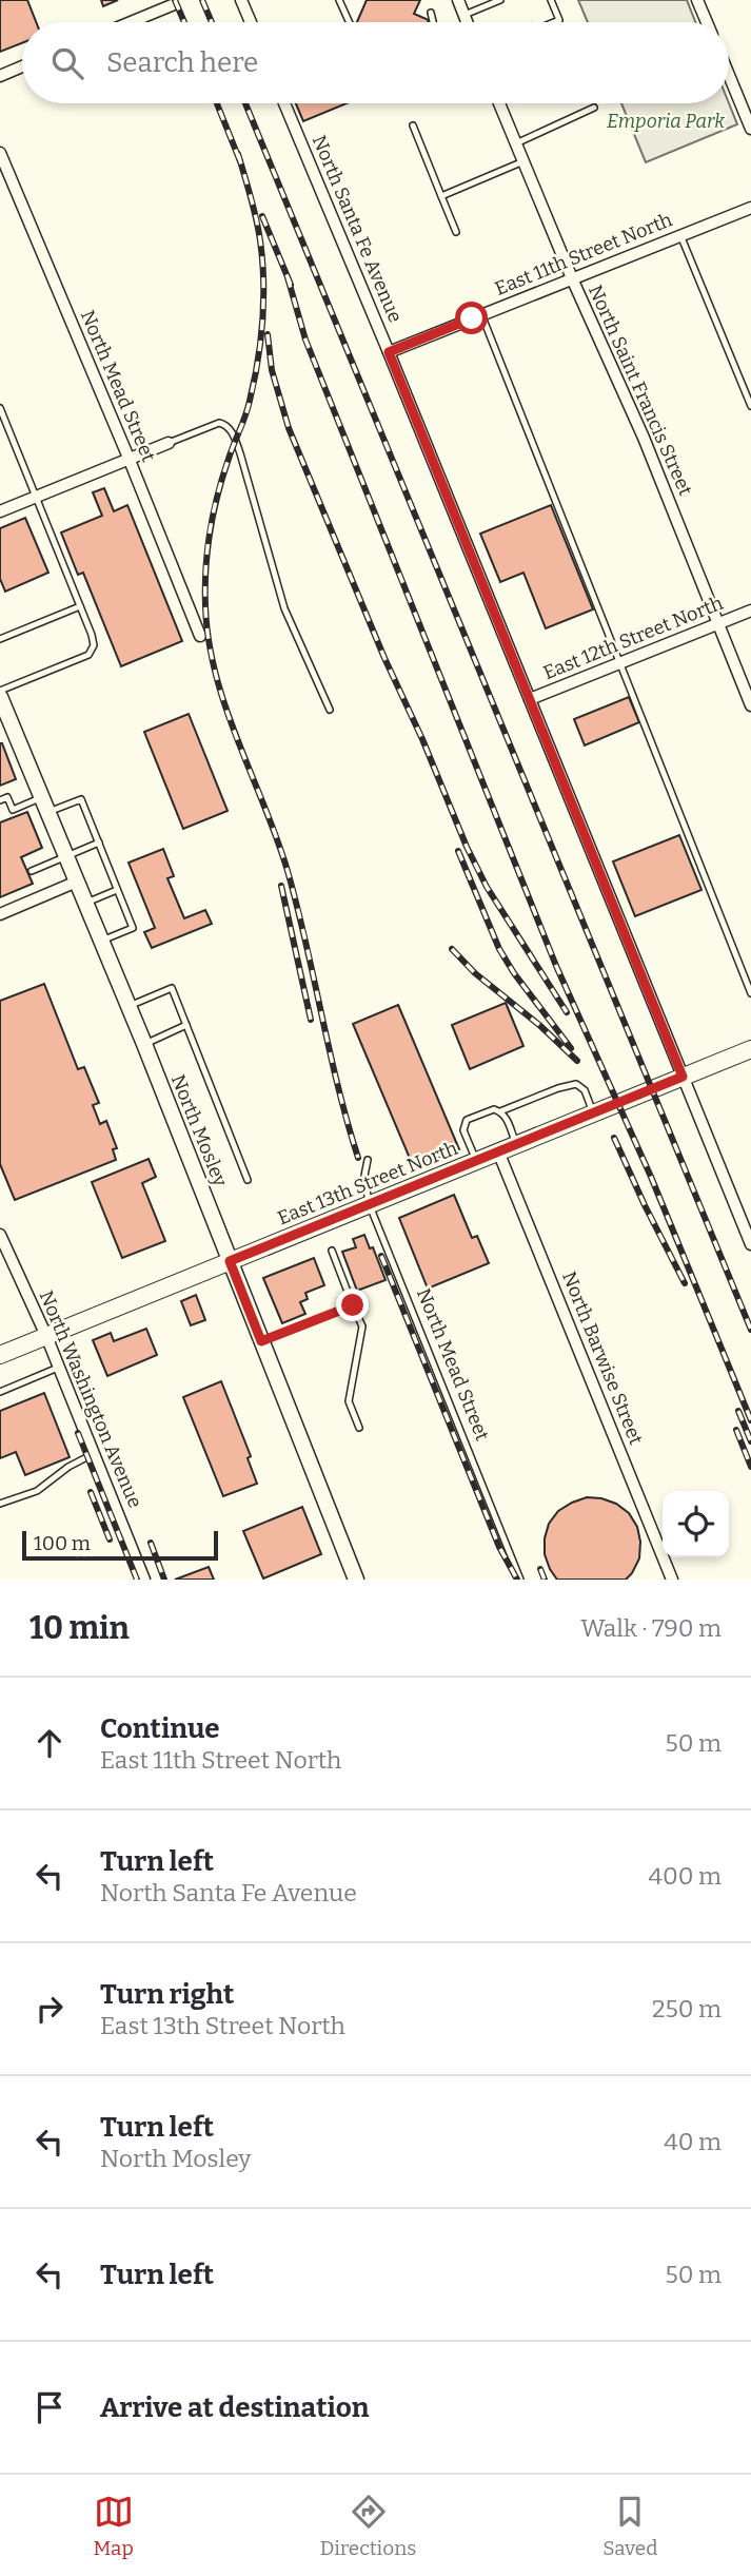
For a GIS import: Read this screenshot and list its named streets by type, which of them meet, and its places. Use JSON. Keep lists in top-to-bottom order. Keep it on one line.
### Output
{"streets":{"main road":["East 13th Street North"],"street":["North Santa Fe Avenue","East 11th Street North","North Mead Street","North Saint Francis Street","East 12th Street North","North Mosley","North Barwise Street","North Washington Avenue"]},"crossings":[["North Santa Fe Avenue","East 11th Street North"],["North Santa Fe Avenue","East 12th Street North"],["North Santa Fe Avenue","East 13th Street North"],["East 11th Street North","North Saint Francis Street"],["North Mead Street","East 13th Street North"],["North Saint Francis Street","East 12th Street North"],["North Mosley","East 13th Street North"],["East 13th Street North","North Barwise Street"],["East 13th Street North","North Washington Avenue"]],"parks":["Emporia Park"],"scale_bar":"100 m","page":{"search":"Search here","scale":"100 m","heading":["10 min","Walk · 790 m"],"list":[["Continue","East 11th Street North","50 m"],["Turn left","North Santa Fe Avenue","400 m"],["Turn right","East 13th Street North","250 m"],["Turn left","North Mosley","40 m"],["Turn left","50 m"],"Arrive at destination"],"nav":["Map","Directions","Saved"]}}
